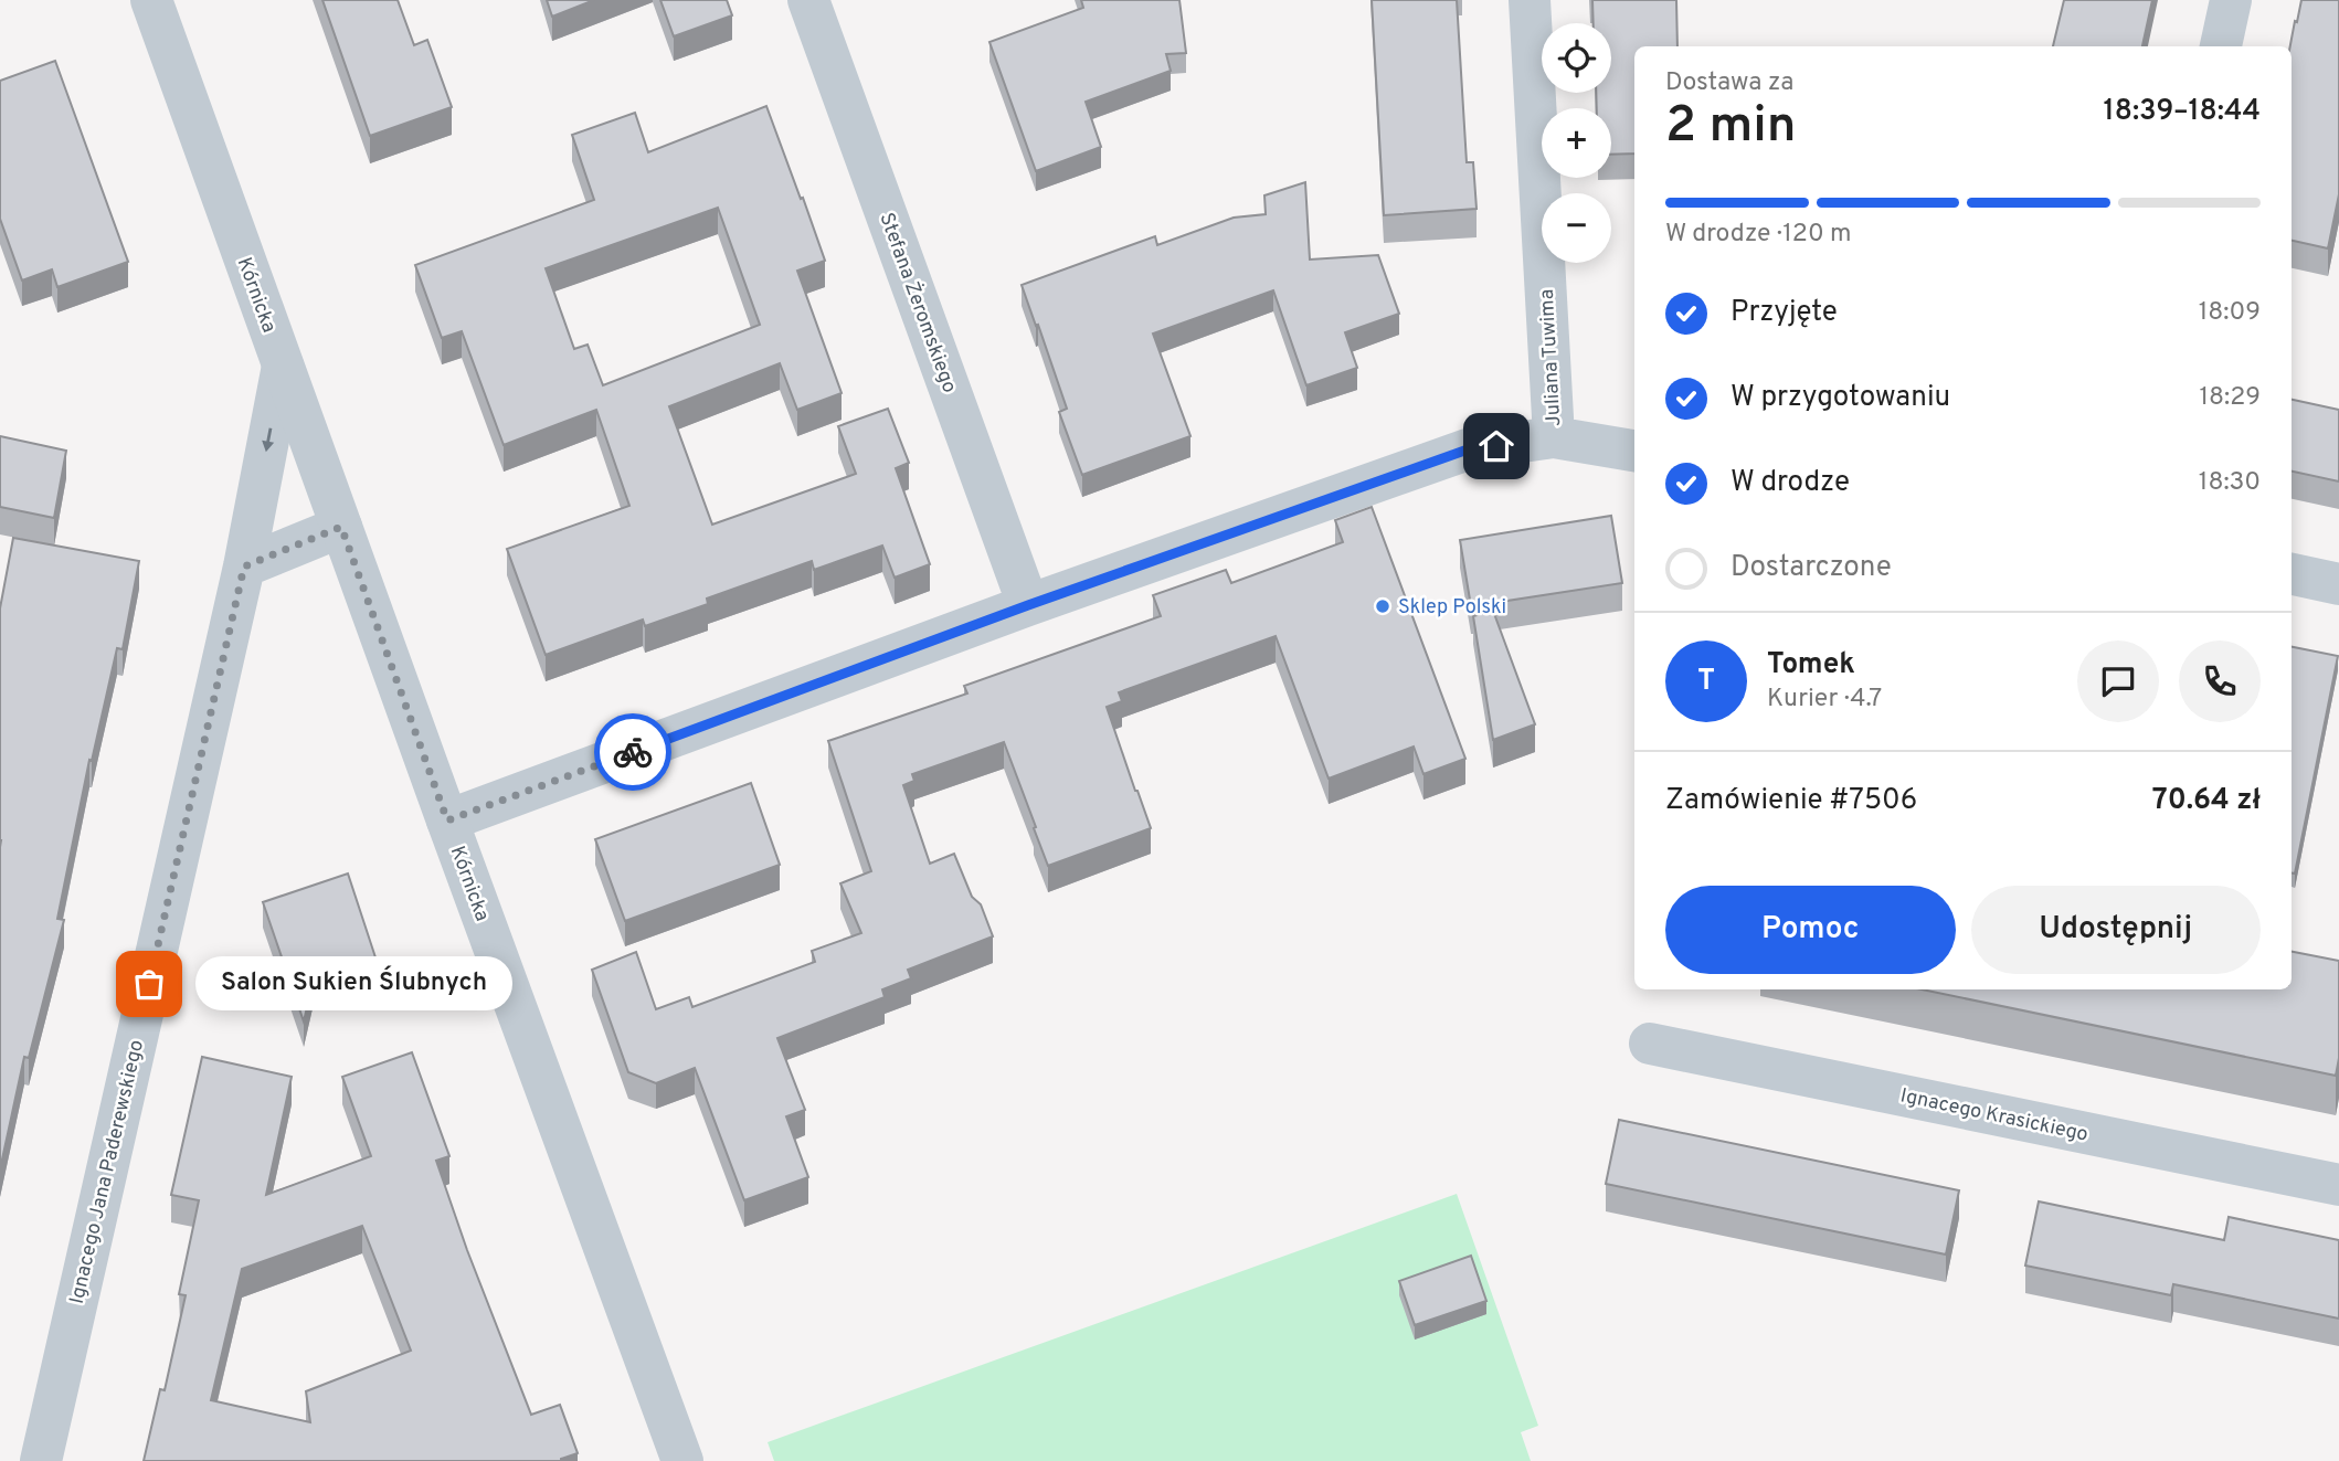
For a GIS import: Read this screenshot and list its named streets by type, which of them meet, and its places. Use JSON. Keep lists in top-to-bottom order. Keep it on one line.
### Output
{"streets":{"street":["Kórnicka","Stefana Żeromskiego","Juliana Tuwima","Ignacego Krasickiego","Ignacego Jana Paderewskiego"]},"crossings":[["Kórnicka","Ignacego Jana Paderewskiego"]],"places":["Sklep Polski","Salon Sukien Ślubnych"],"page":{"map_buttons":["+","−"],"heading":["2 min","Dostawa za","18:39–18:44"],"panel":["Tomek","Kurier · 4.7","Zamówienie #7506","70.64 zł"],"bar":"W drodze · 120 m","list":[["Przyjęte","18:09"],["W przygotowaniu","18:29"],["W drodze","18:30"],"Dostarczone"],"round":"T","buttons":["Pomoc","Udostępnij"],"bubble":"Salon Sukien Ślubnych"}}
